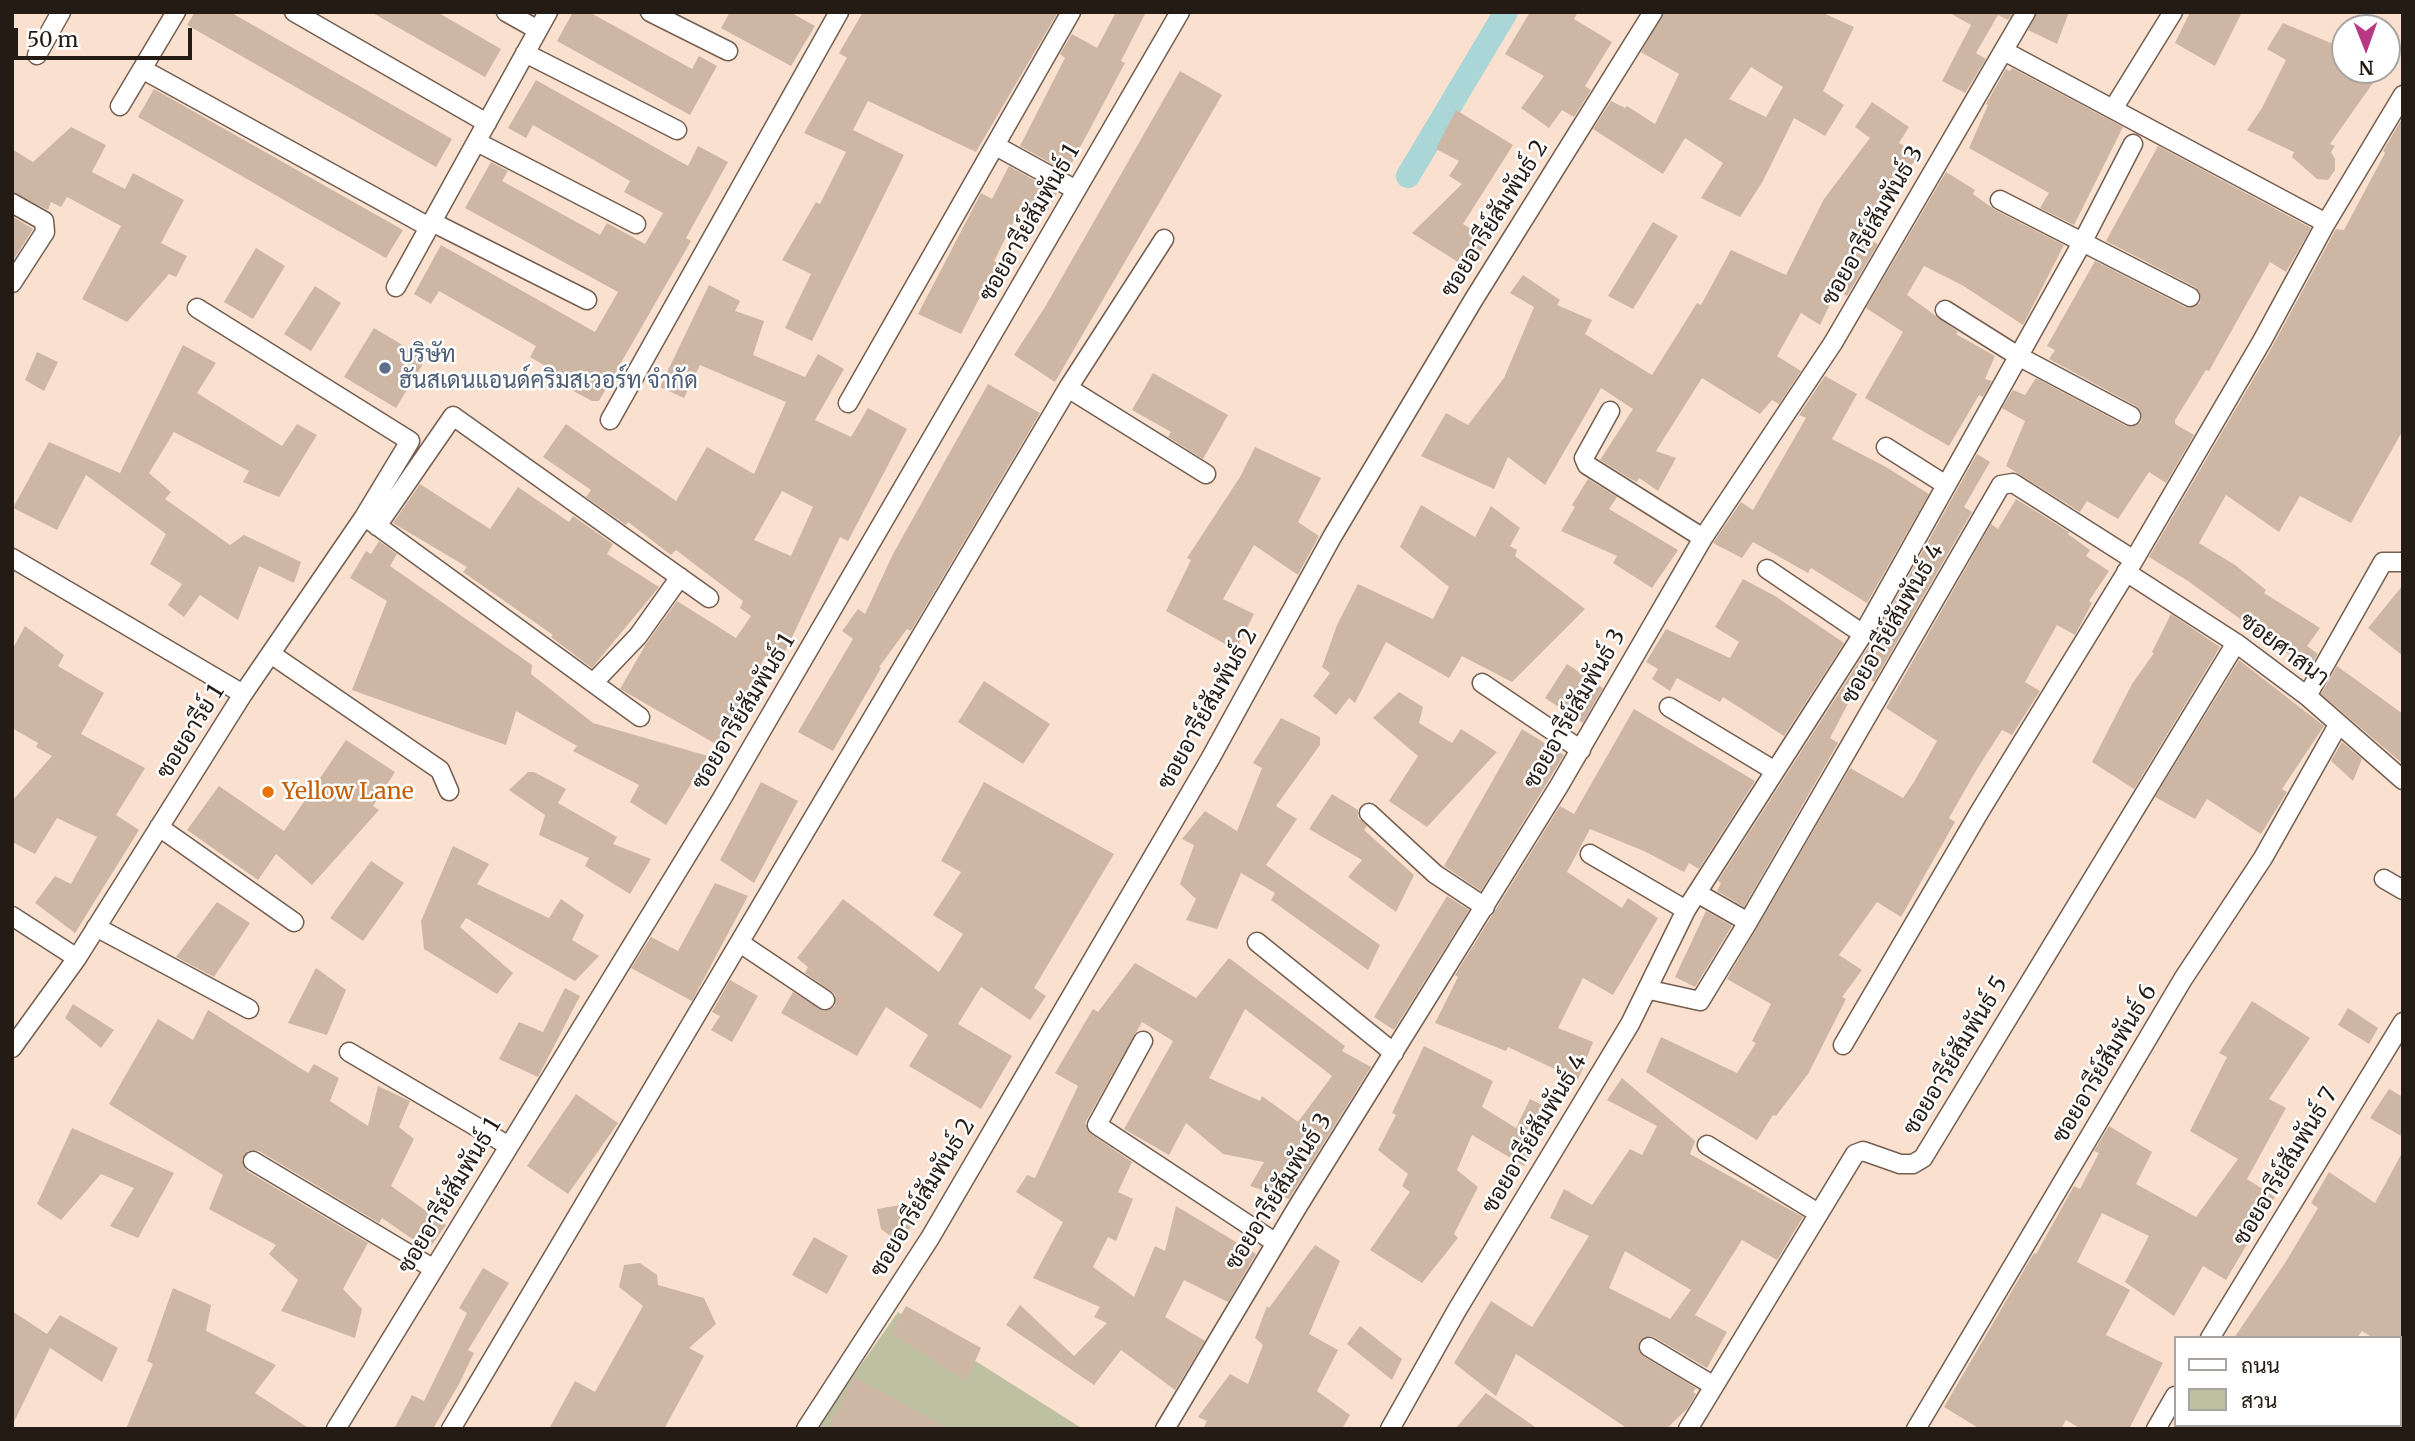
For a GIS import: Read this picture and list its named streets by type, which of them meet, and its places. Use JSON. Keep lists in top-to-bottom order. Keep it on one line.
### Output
{"streets":{"street":["ซอยอารีย์สัมพันธ์ 2","ซอยอารีย์สัมพันธ์ 1","ซอยอารีย์สัมพันธ์ 3","ซอยอารีย์สัมพันธ์ 4","ซอยศาสนา","ซอยอารีย์ 1","ซอยอารีย์สัมพันธ์ 5","ซอยอารีย์สัมพันธ์ 6","ซอยอารีย์สัมพันธ์ 7"]},"crossings":[["ซอยอารีย์สัมพันธ์ 4","ซอยศาสนา"],["ซอยศาสนา","ซอยอารีย์สัมพันธ์ 5"],["ซอยศาสนา","ซอยอารีย์สัมพันธ์ 6"]],"places":["บริษัท ฮันสเดนแอนด์คริมสเวอร์ท จำกัด","Yellow Lane"],"legend":["ถนน","สวน"],"scale_bar":"50 m","north":"bottom"}
